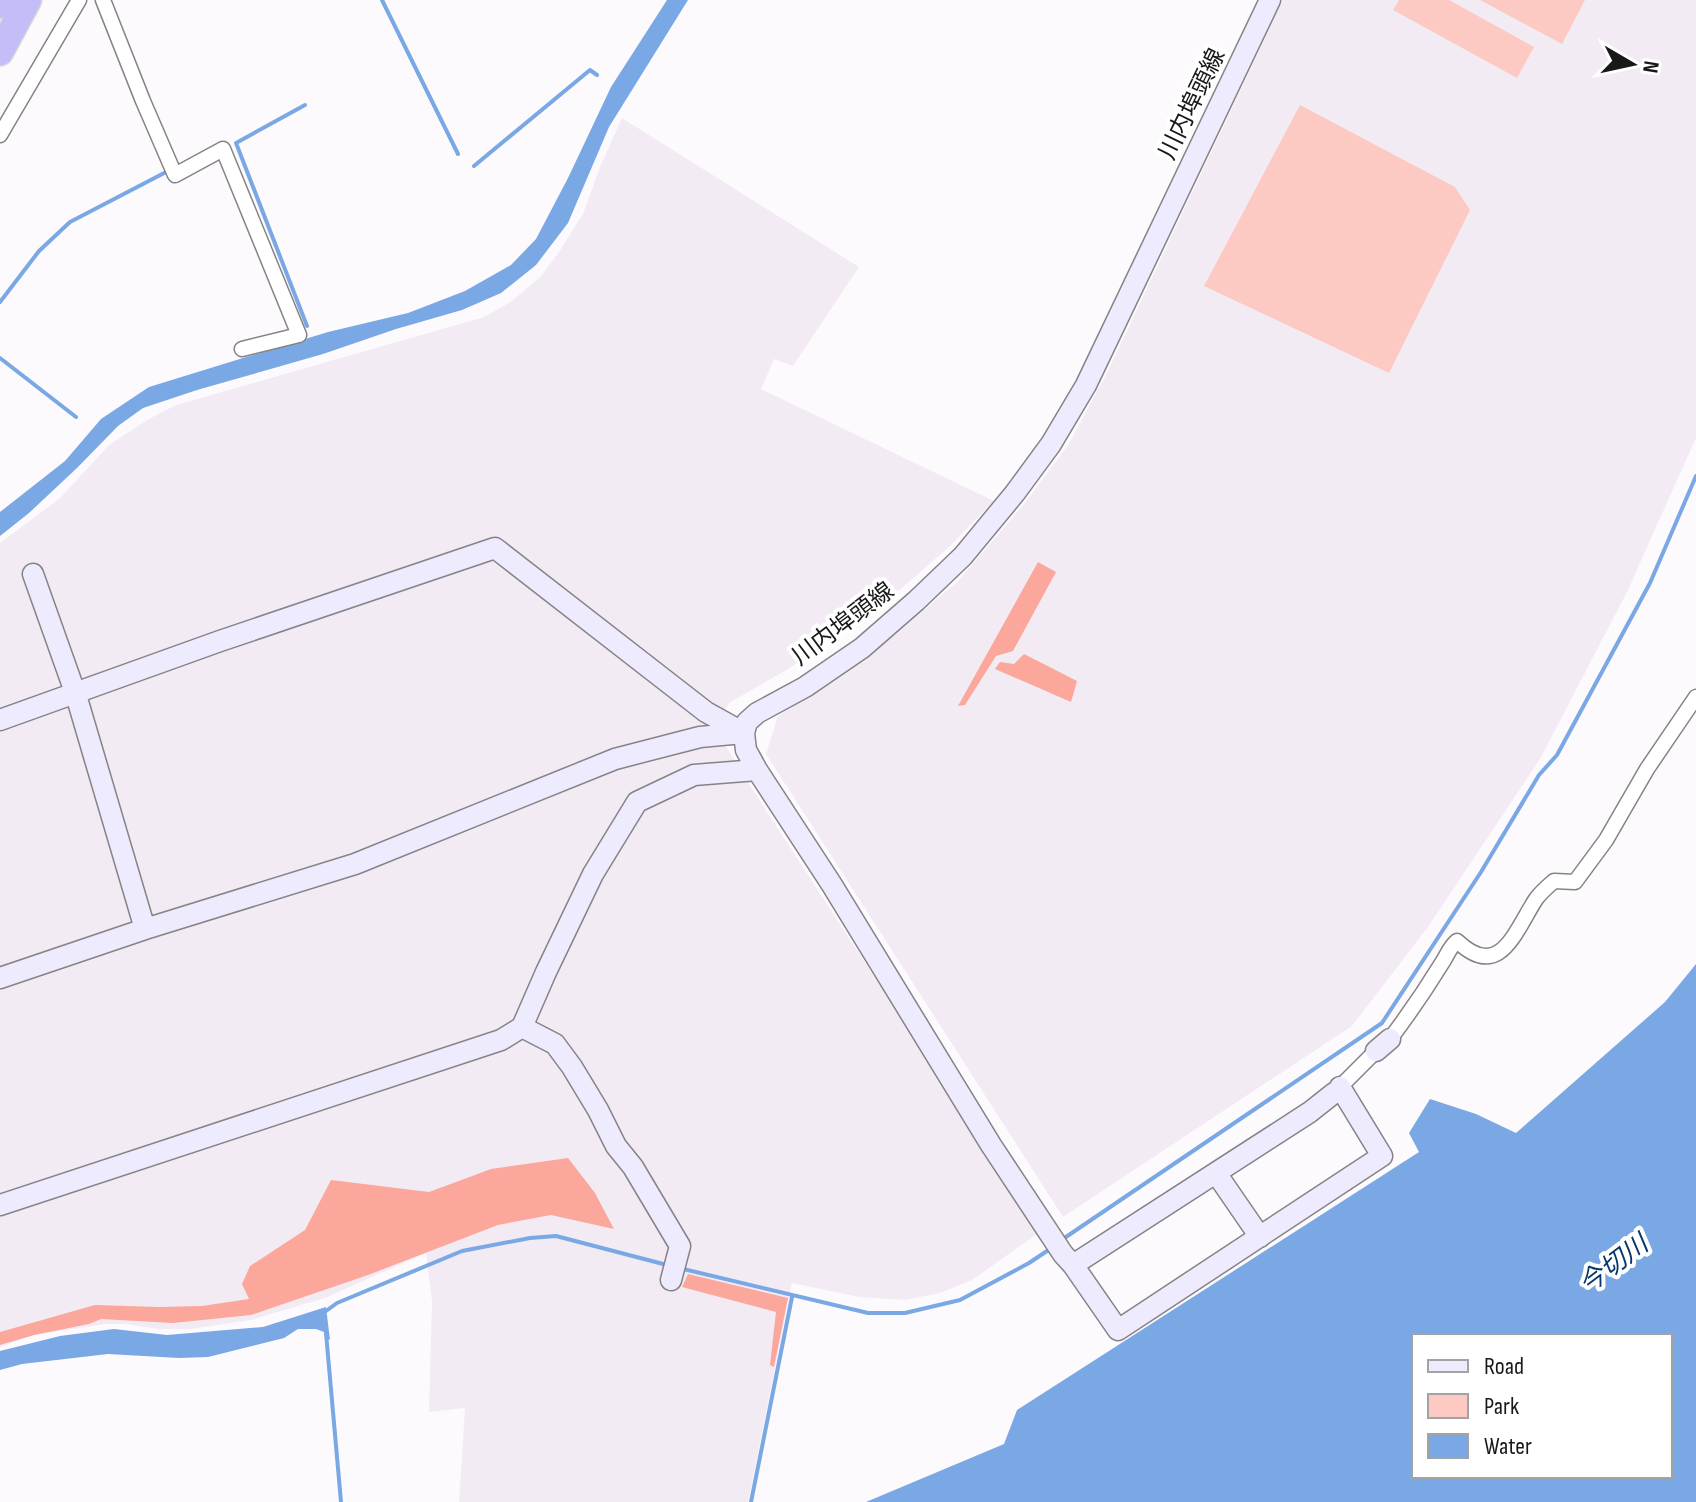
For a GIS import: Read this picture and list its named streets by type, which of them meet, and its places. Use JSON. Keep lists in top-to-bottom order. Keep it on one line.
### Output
{"streets":{"street":["川内埠頭線"]},"water":["今切川"],"legend":["Road","Park","Water"],"north":"right"}
